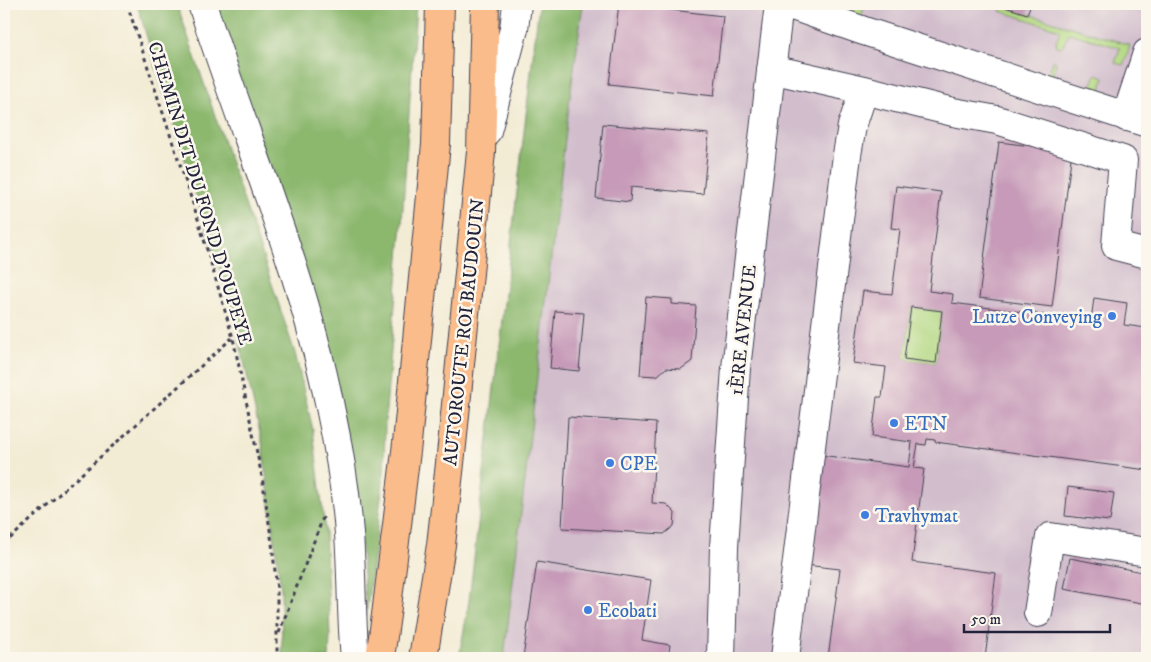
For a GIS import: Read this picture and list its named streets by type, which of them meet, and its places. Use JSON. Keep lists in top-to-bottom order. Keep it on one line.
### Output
{"streets":{"highway":["AUTOROUTE ROI BAUDOUIN"],"street":["1ÈRE AVENUE"],"path":["CHEMIN DIT DU FOND D'OUPEYE"]},"places":["Lutze Conveying","ETN","CPE","Travhymat","Ecobati"],"scale_bar":"50 m"}
